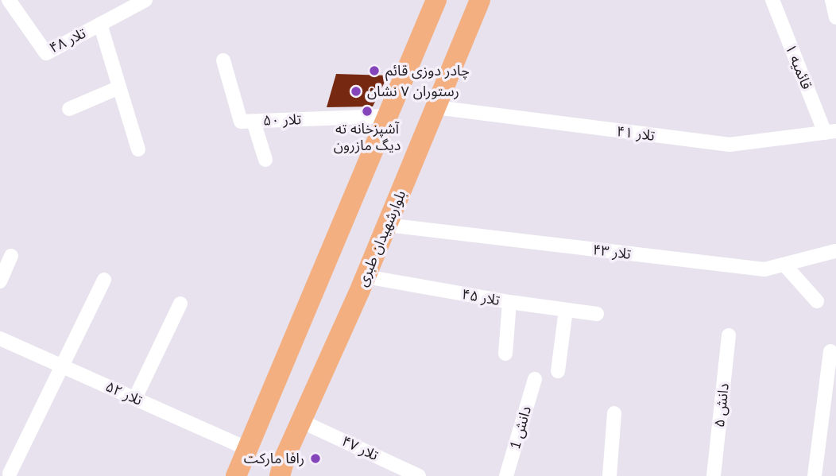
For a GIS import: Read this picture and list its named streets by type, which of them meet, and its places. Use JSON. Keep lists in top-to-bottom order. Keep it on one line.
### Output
{"streets":{"highway":["بلوارشهیدان طبری"],"street":["تلار ۴۸","قائمیه ۱","تلار ۵۰","تلار ۴۱","تلار ۴۳","تلار ۴۵","تلار ۵۲","دانش ۵","دانش 1","تلار ۴۷"]},"crossings":[["قائمیه ۱","تلار ۴۱"],["تلار ۴۱","بلوارشهیدان طبری"],["بلوارشهیدان طبری","تلار ۴۳"],["بلوارشهیدان طبری","تلار ۴۵"],["بلوارشهیدان طبری","تلار ۴۷"]],"places":["چادر دوزی قائم","رستوران ۷ نشان","آشپزخانه ته دیگ مازرون","رافا مارکت"]}
